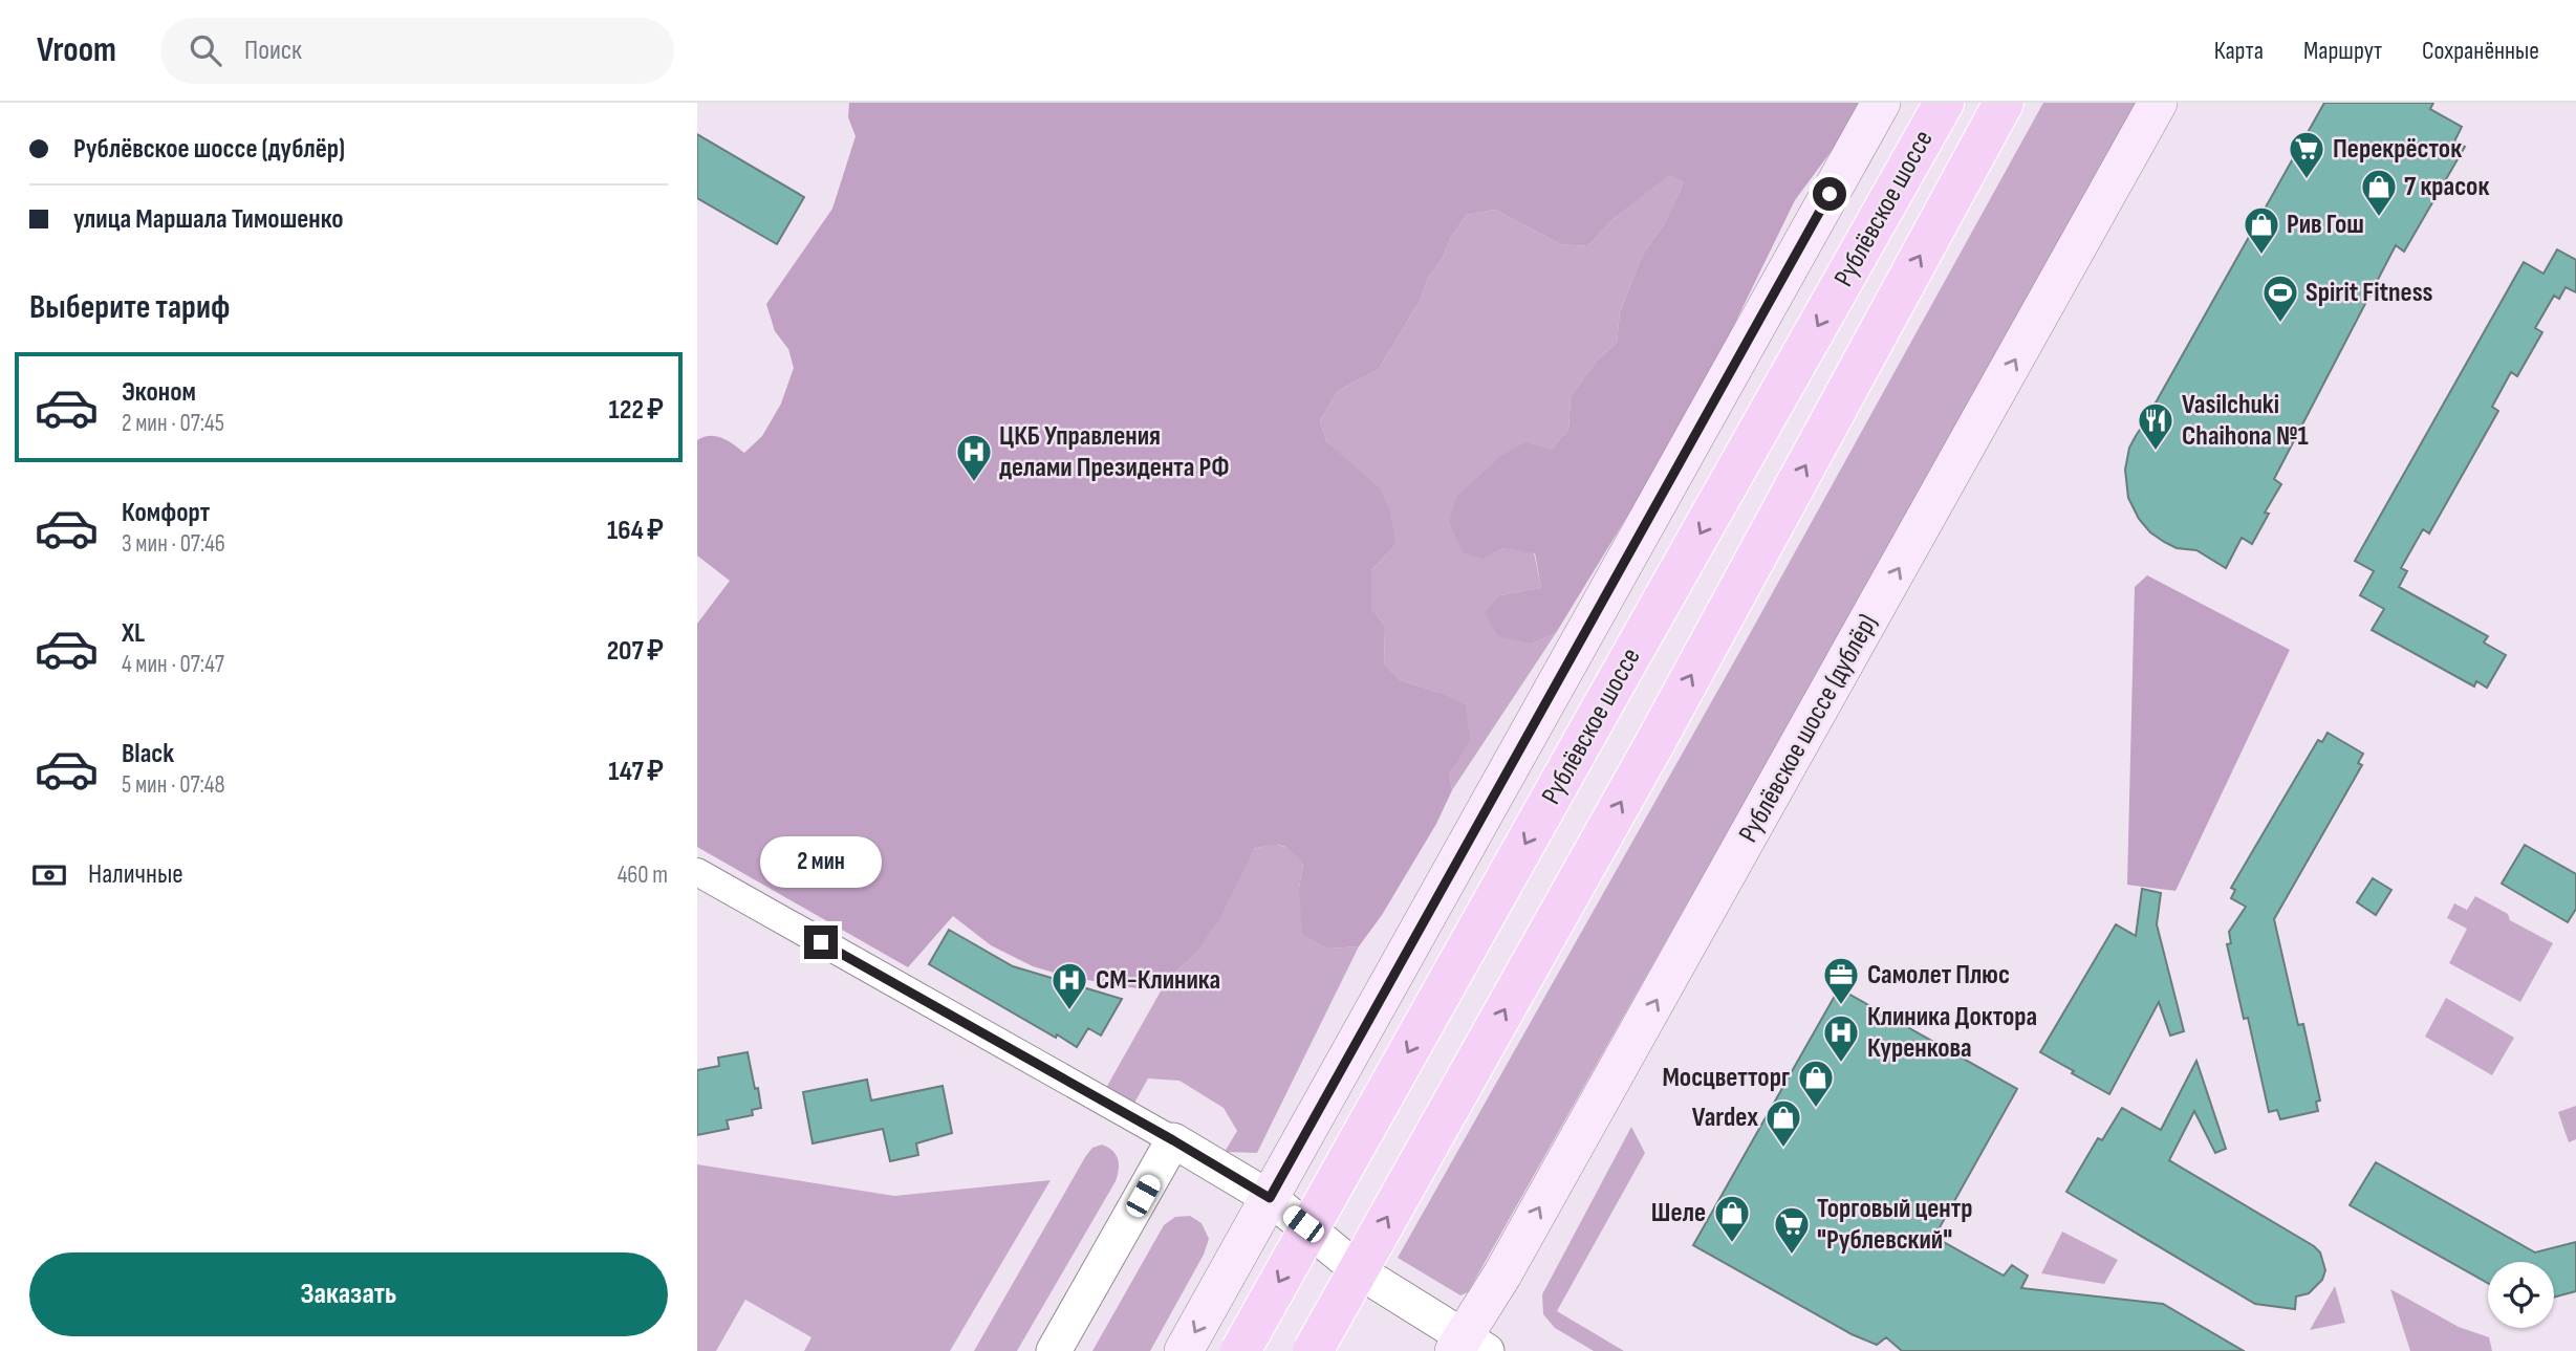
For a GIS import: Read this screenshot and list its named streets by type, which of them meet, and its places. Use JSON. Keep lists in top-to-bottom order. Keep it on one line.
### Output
{"streets":{"main road":["Рублёвское шоссе","Рублёвское шоссе (дублёр)"]},"places":{"supermarket":["Перекрёсток","Торговый центр \"Рублевский\""],"shop":["7 красок","Рив Гош","Мосцветторг","Vardex","Шеле"],"sports":["Spirit Fitness"],"restaurant":["Vasilchuki Chaihona №1"],"hospital":["ЦКБ Управления делами Президента РФ","СМ-Клиника","Клиника Доктора Куренкова"],"office":["Самолет Плюс"]},"page":{"header":"Vroom","search":"Поиск","nav":["Карта","Маршрут","Сохранённые"],"banner":["Рублёвское шоссе (дублёр)","улица Маршала Тимошенко"],"heading":"Выберите тариф","list":[{"name":"Эконом","note":"2 мин · 07:45","value":"122 ₽"},{"name":"Комфорт","note":"3 мин · 07:46","value":"164 ₽"},{"name":"XL","note":"4 мин · 07:47","value":"207 ₽"},{"name":"Black","note":"5 мин · 07:48","value":"147 ₽"}],"pay":["Наличные","460 m"],"bubble":"2 мин","buttons":"Заказать"}}
